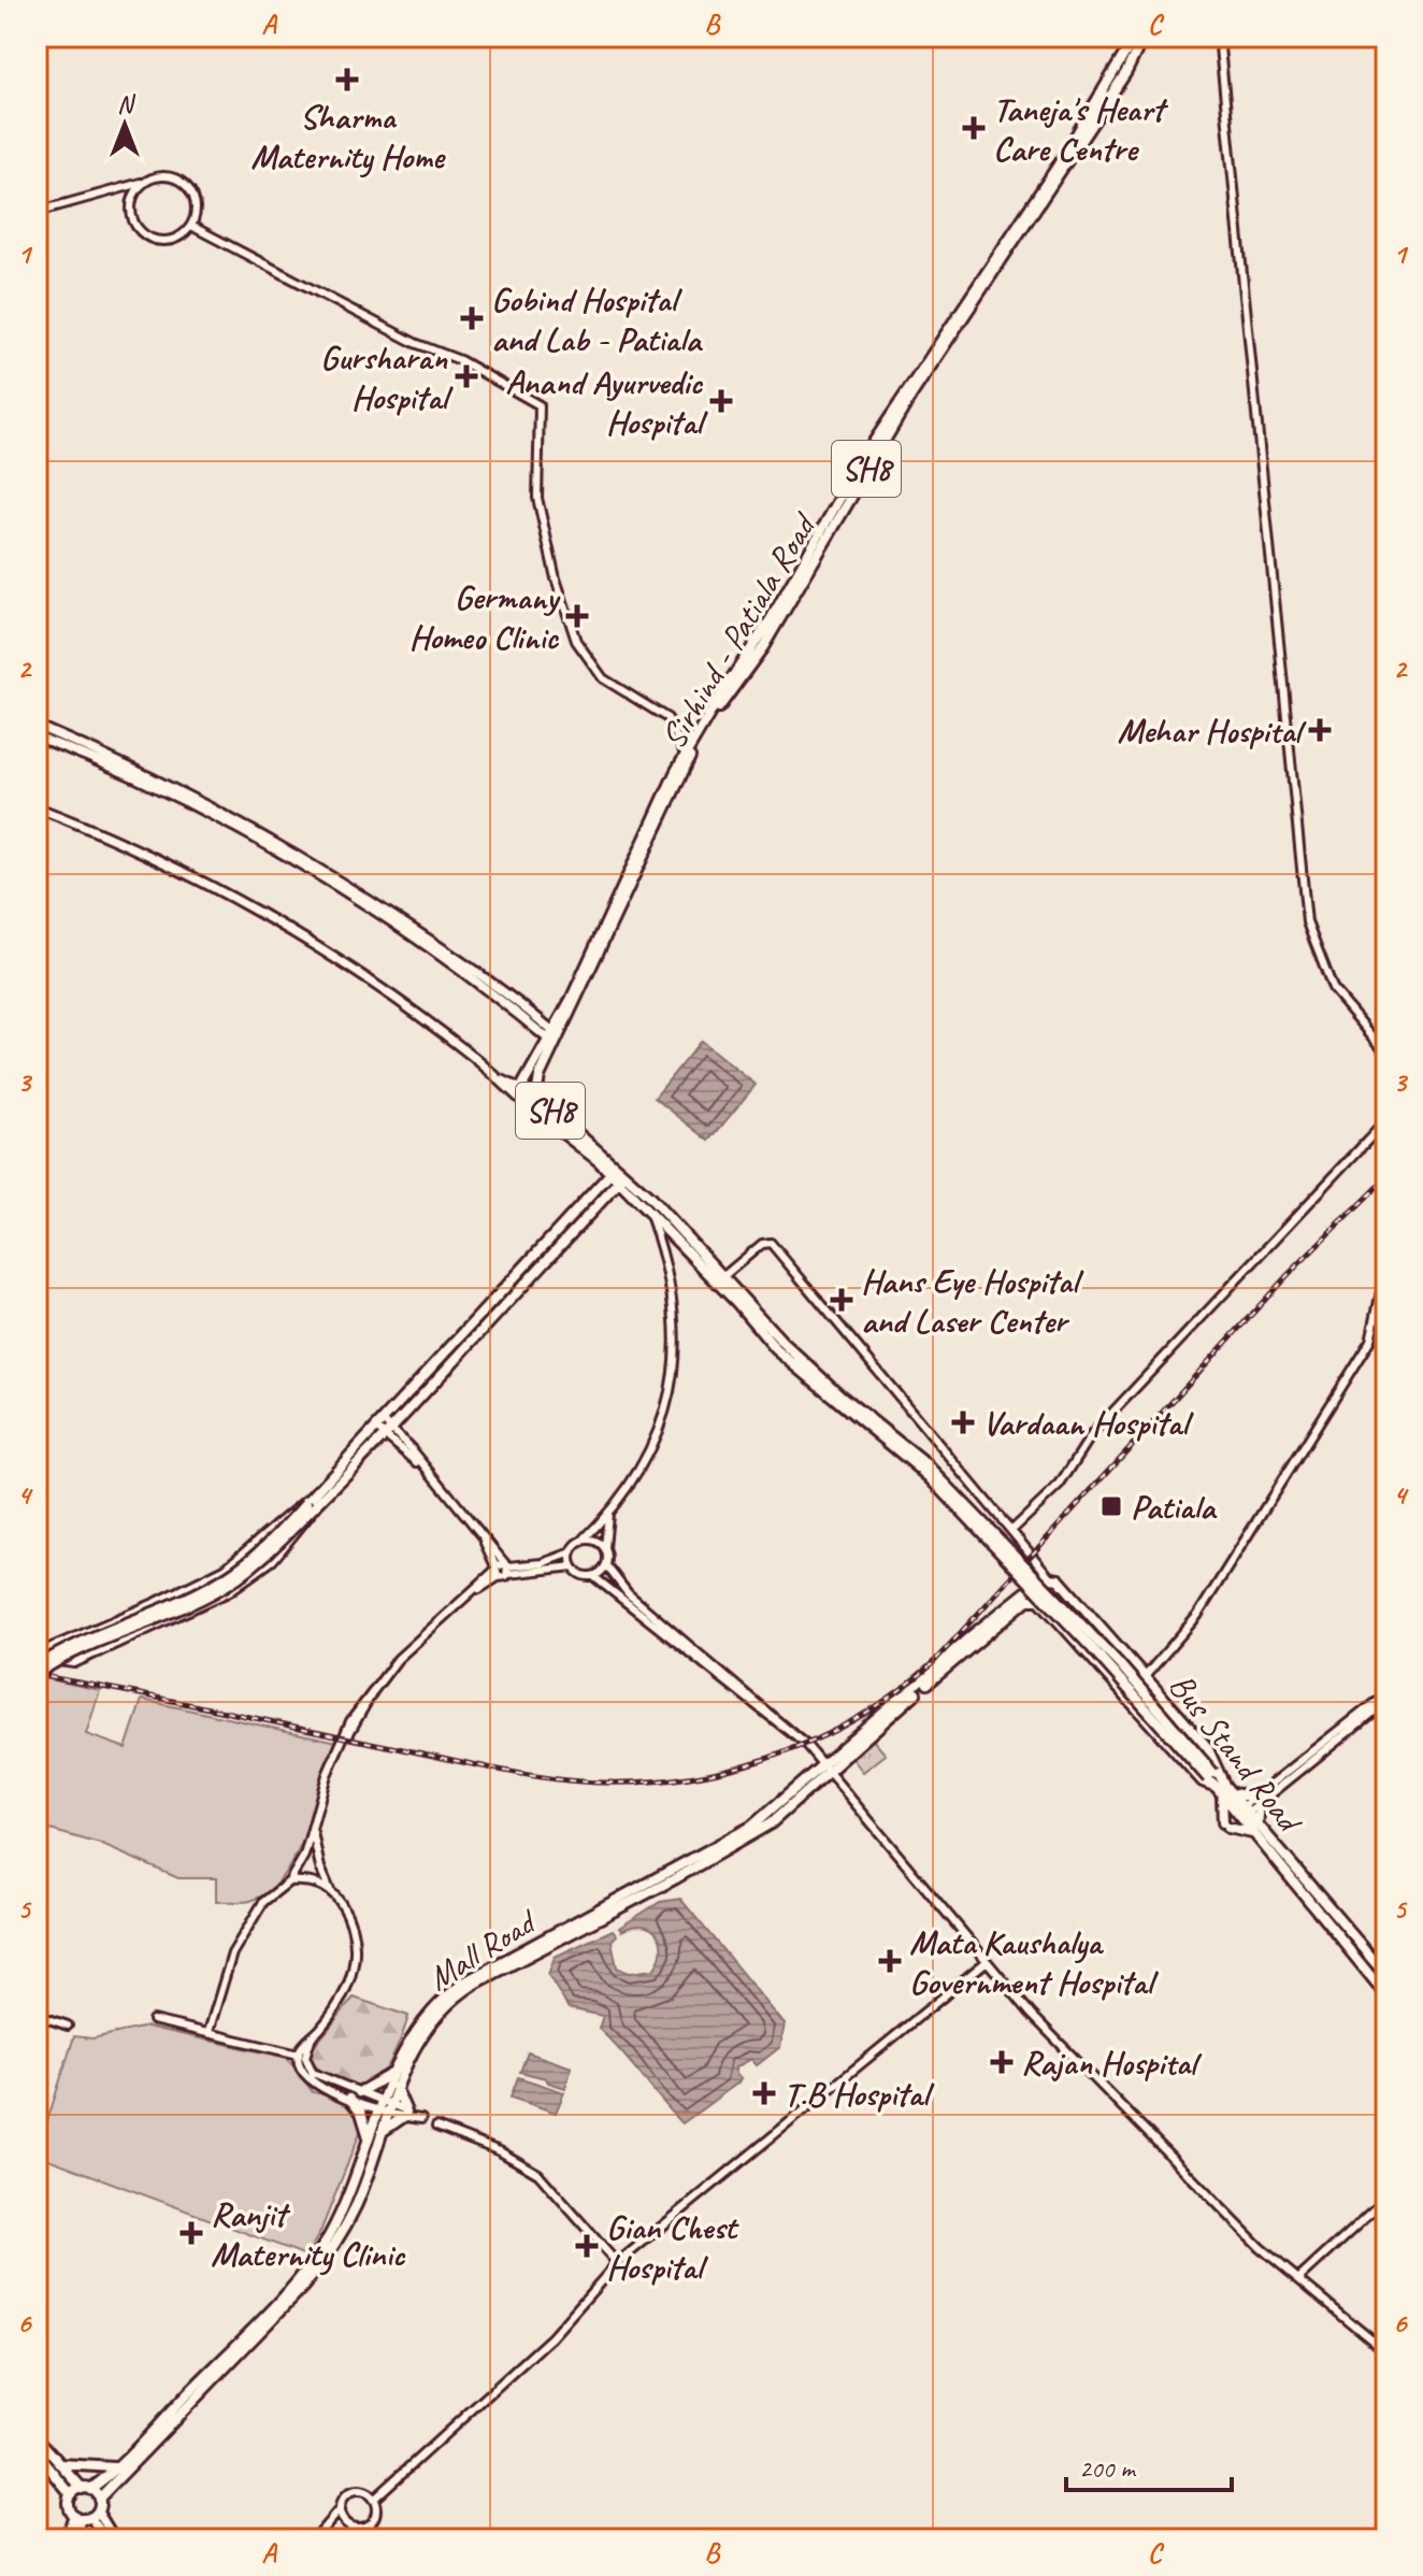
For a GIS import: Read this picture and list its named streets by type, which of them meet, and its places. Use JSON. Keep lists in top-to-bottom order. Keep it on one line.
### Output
{"streets":{"main road":["SH8","Sirhind - Patiala Road","Bus Stand Road","Mall Road"]},"crossings":[["SH8","Sirhind - Patiala Road"],["Bus Stand Road","Mall Road"]],"places":{"health":["Sharma Maternity Home","Taneja's Heart Care Centre","Gobind Hospital and Lab - Patiala","Gursharan Hospital","Anand Ayurvedic Hospital","Germany Homeo Clinic","Mehar Hospital","Hans Eye Hospital and Laser Center","Vardaan Hospital","Mata Kaushalya Government Hospital","Rajan Hospital","T.B Hospital","Ranjit Maternity Clinic","Gian Chest Hospital"],"transit":["Patiala"]},"scale_bar":"200 m","north":"top","grid":{"columns":["A","B","C"],"rows":["1","2","3","4","5","6"]}}
